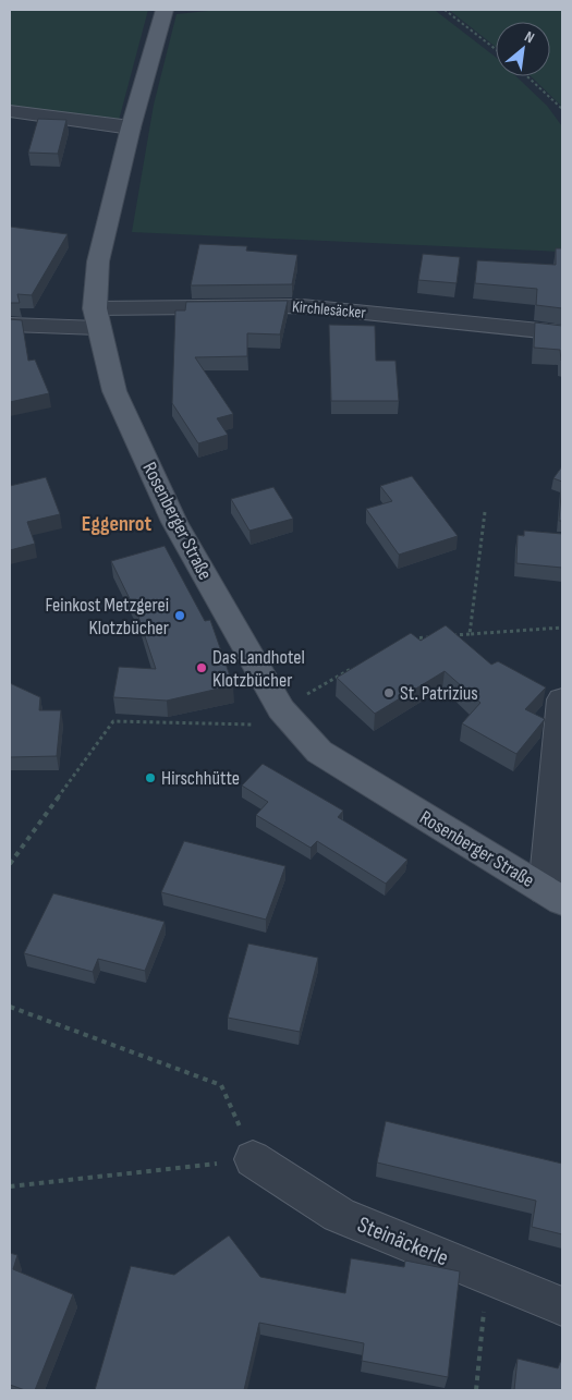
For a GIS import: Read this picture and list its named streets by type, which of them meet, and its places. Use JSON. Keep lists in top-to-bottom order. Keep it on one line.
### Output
{"streets":{"main road":["Rosenberger Straße"],"street":["Kirchlesäcker","Steinäckerle"]},"crossings":[["Kirchlesäcker","Rosenberger Straße"]],"districts":["Eggenrot"],"places":["Feinkost Metzgerei Klotzbücher","Das Landhotel Klotzbücher","St. Patrizius","Hirschhütte"],"north":"top right"}
